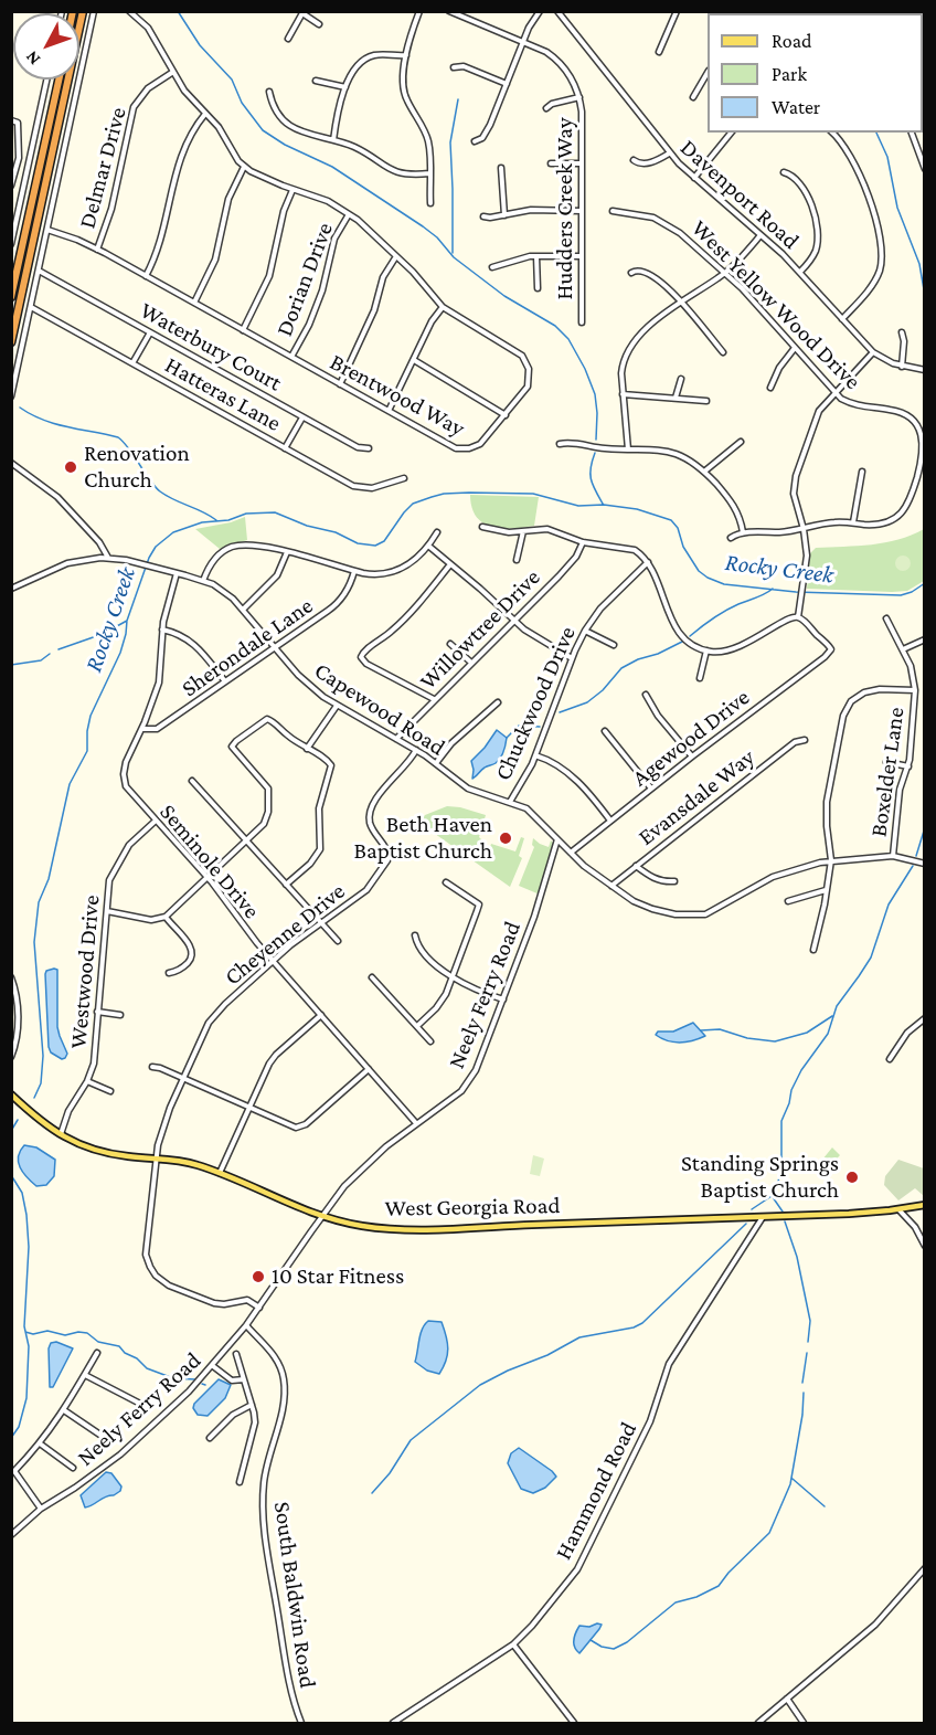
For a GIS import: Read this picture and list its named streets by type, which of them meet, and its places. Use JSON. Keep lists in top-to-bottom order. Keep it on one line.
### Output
{"streets":{"main road":["West Georgia Road"],"street":["Delmar Drive","Davenport Road","Hudders Creek Way","Dorian Drive","West Yellow Wood Drive","Waterbury Court","Hatteras Lane","Brentwood Way","Willowtree Drive","Sherondale Lane","Chuckwood Drive","Capewood Road","Agewood Drive","Boxelder Lane","Evansdale Way","Seminole Drive","Cheyenne Drive","Westwood Drive","Neely Ferry Road","Hammond Road","South Baldwin Road"]},"crossings":[["Delmar Drive","Brentwood Way"],["Dorian Drive","Brentwood Way"],["Willowtree Drive","Capewood Road"],["Sherondale Lane","Capewood Road"],["Sherondale Lane","Seminole Drive"],["Chuckwood Drive","Capewood Road"],["Capewood Road","Seminole Drive"],["Capewood Road","Cheyenne Drive"],["Capewood Road","Neely Ferry Road"],["Seminole Drive","Cheyenne Drive"],["Seminole Drive","Westwood Drive"],["Seminole Drive","Neely Ferry Road"],["Cheyenne Drive","Neely Ferry Road"],["Cheyenne Drive","West Georgia Road"],["Westwood Drive","West Georgia Road"],["Neely Ferry Road","West Georgia Road"],["Neely Ferry Road","South Baldwin Road"],["West Georgia Road","Hammond Road"]],"water":["Rocky Creek"],"places":["Renovation Church","Beth Haven Baptist Church","Standing Springs Baptist Church","10 Star Fitness"],"legend":["Road","Park","Water"],"north":"bottom left"}
